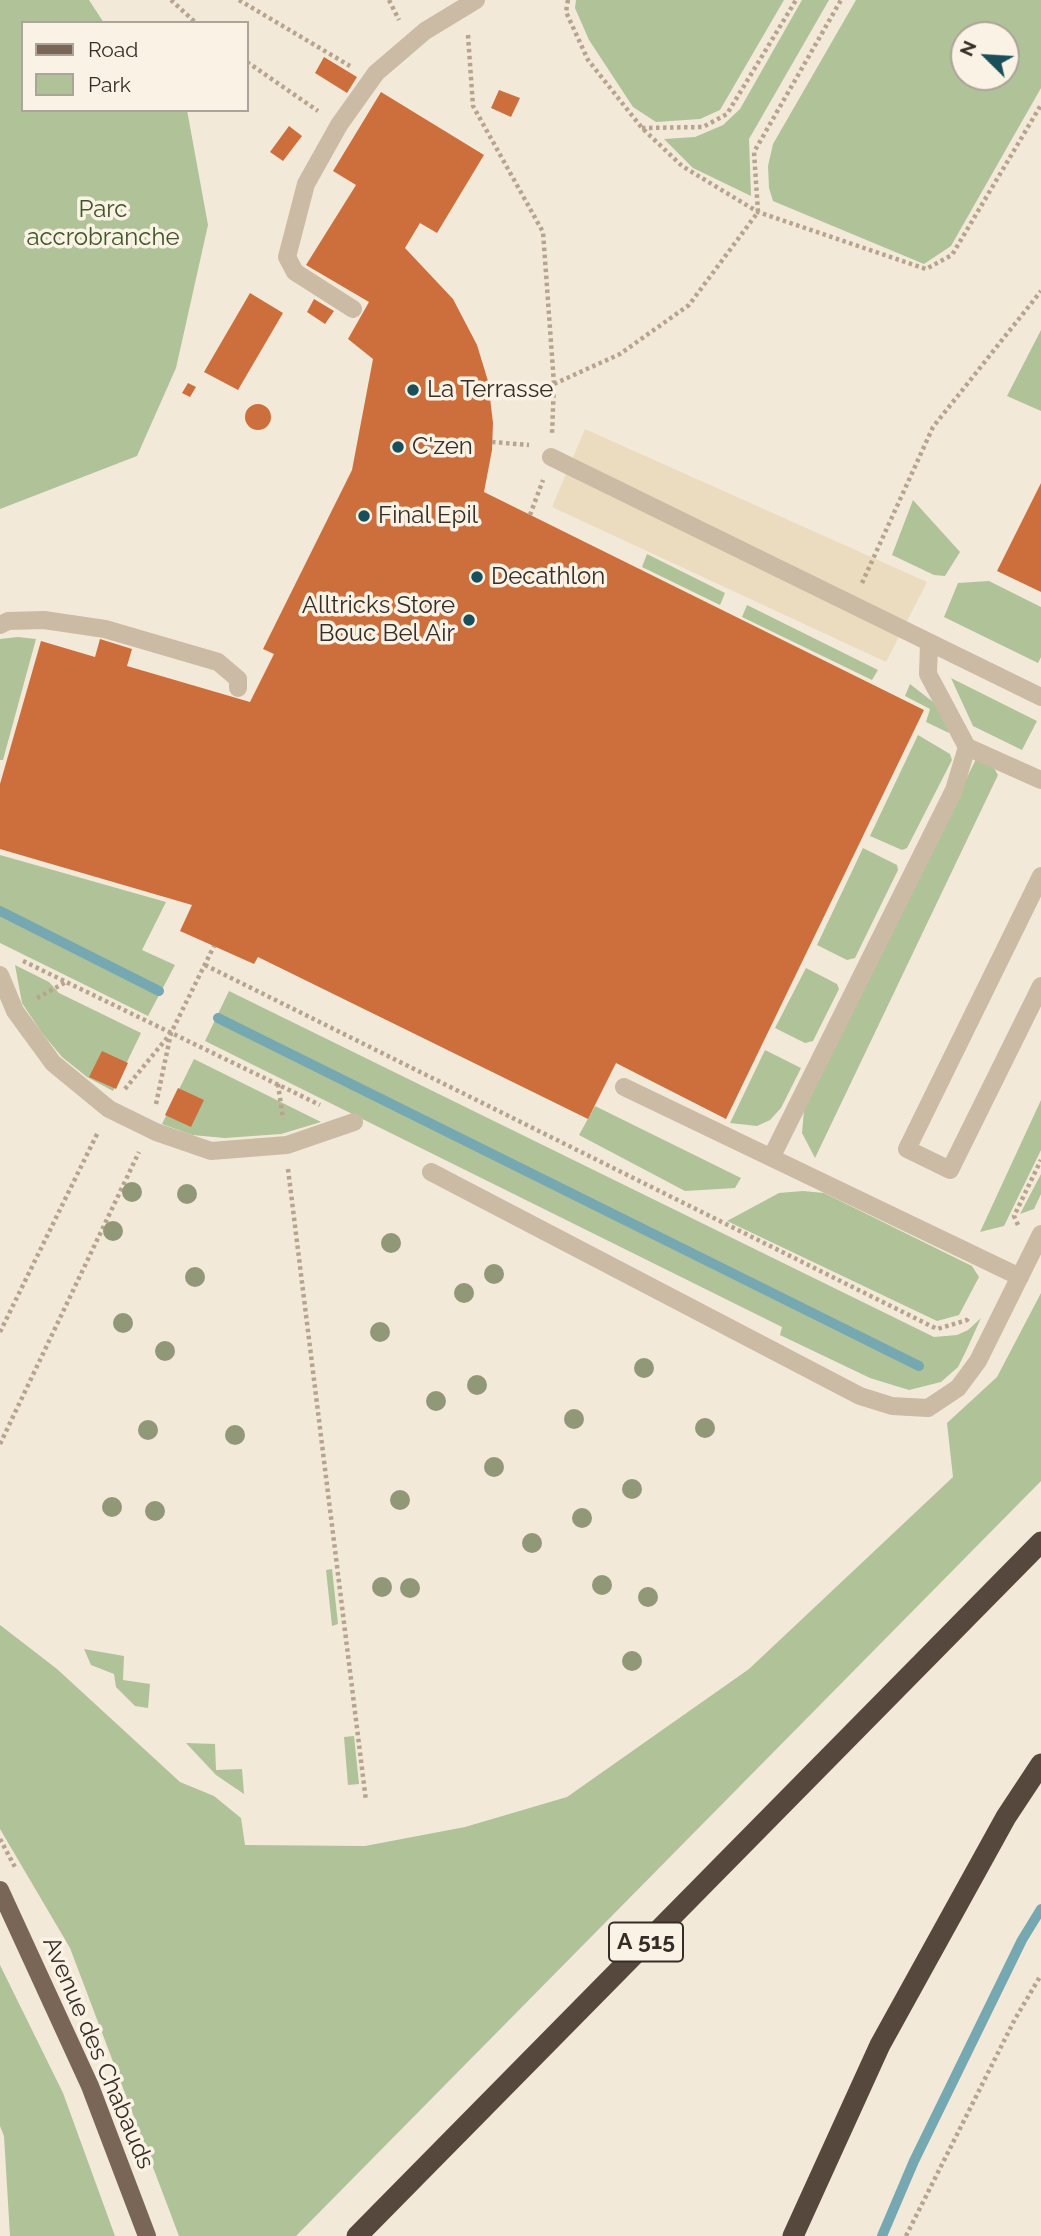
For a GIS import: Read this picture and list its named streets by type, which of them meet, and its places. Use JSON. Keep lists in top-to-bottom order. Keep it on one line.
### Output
{"streets":{"highway":["A 515"],"main road":["Avenue des Chabauds"]},"parks":["Parc accrobranche"],"places":["La Terrasse","C'zen","Final Epil","Decathlon","Alltricks Store Bouc Bel Air"],"legend":["Road","Park"],"north":"top left"}
